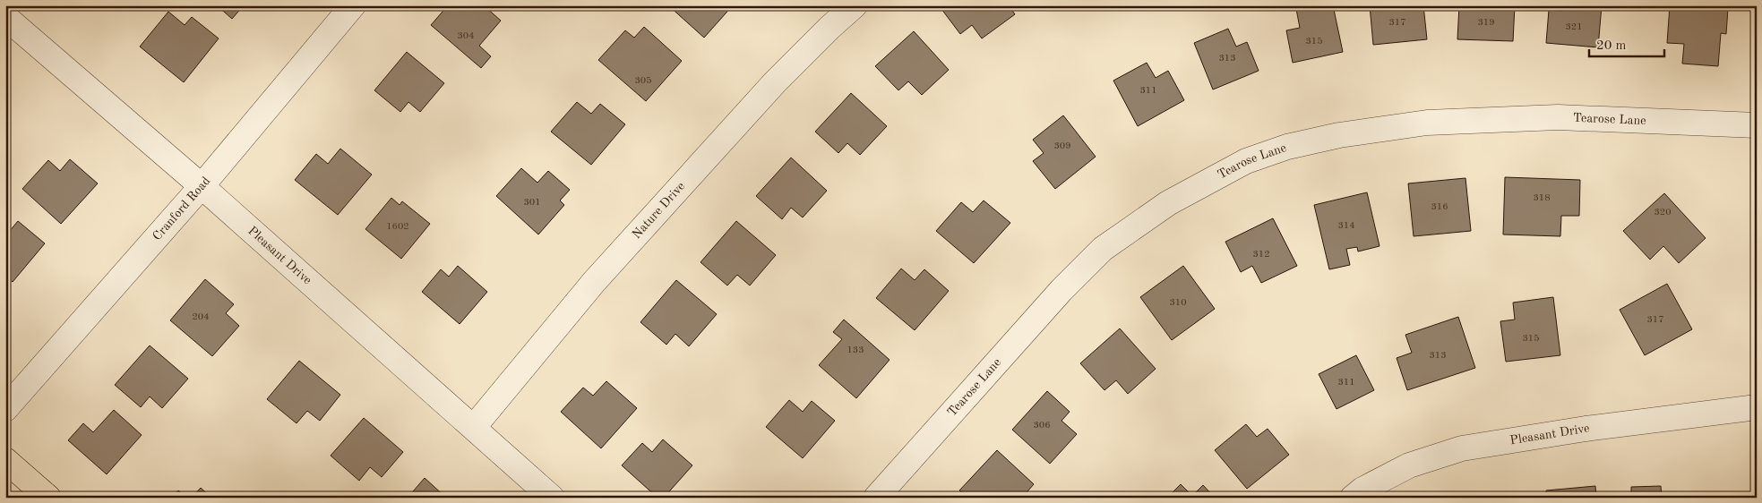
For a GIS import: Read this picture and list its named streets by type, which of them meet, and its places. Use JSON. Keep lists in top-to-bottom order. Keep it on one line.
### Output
{"streets":{"street":["Tearose Lane","Cranford Road","Nature Drive","Pleasant Drive"]},"crossings":[["Cranford Road","Pleasant Drive"],["Nature Drive","Pleasant Drive"]],"house_numbers":["317","319","321","304","315","313","305","311","309","318","301","316","320","314","1602","312","310","204","317","315","133","313","311","306"],"scale_bar":"20 m"}
